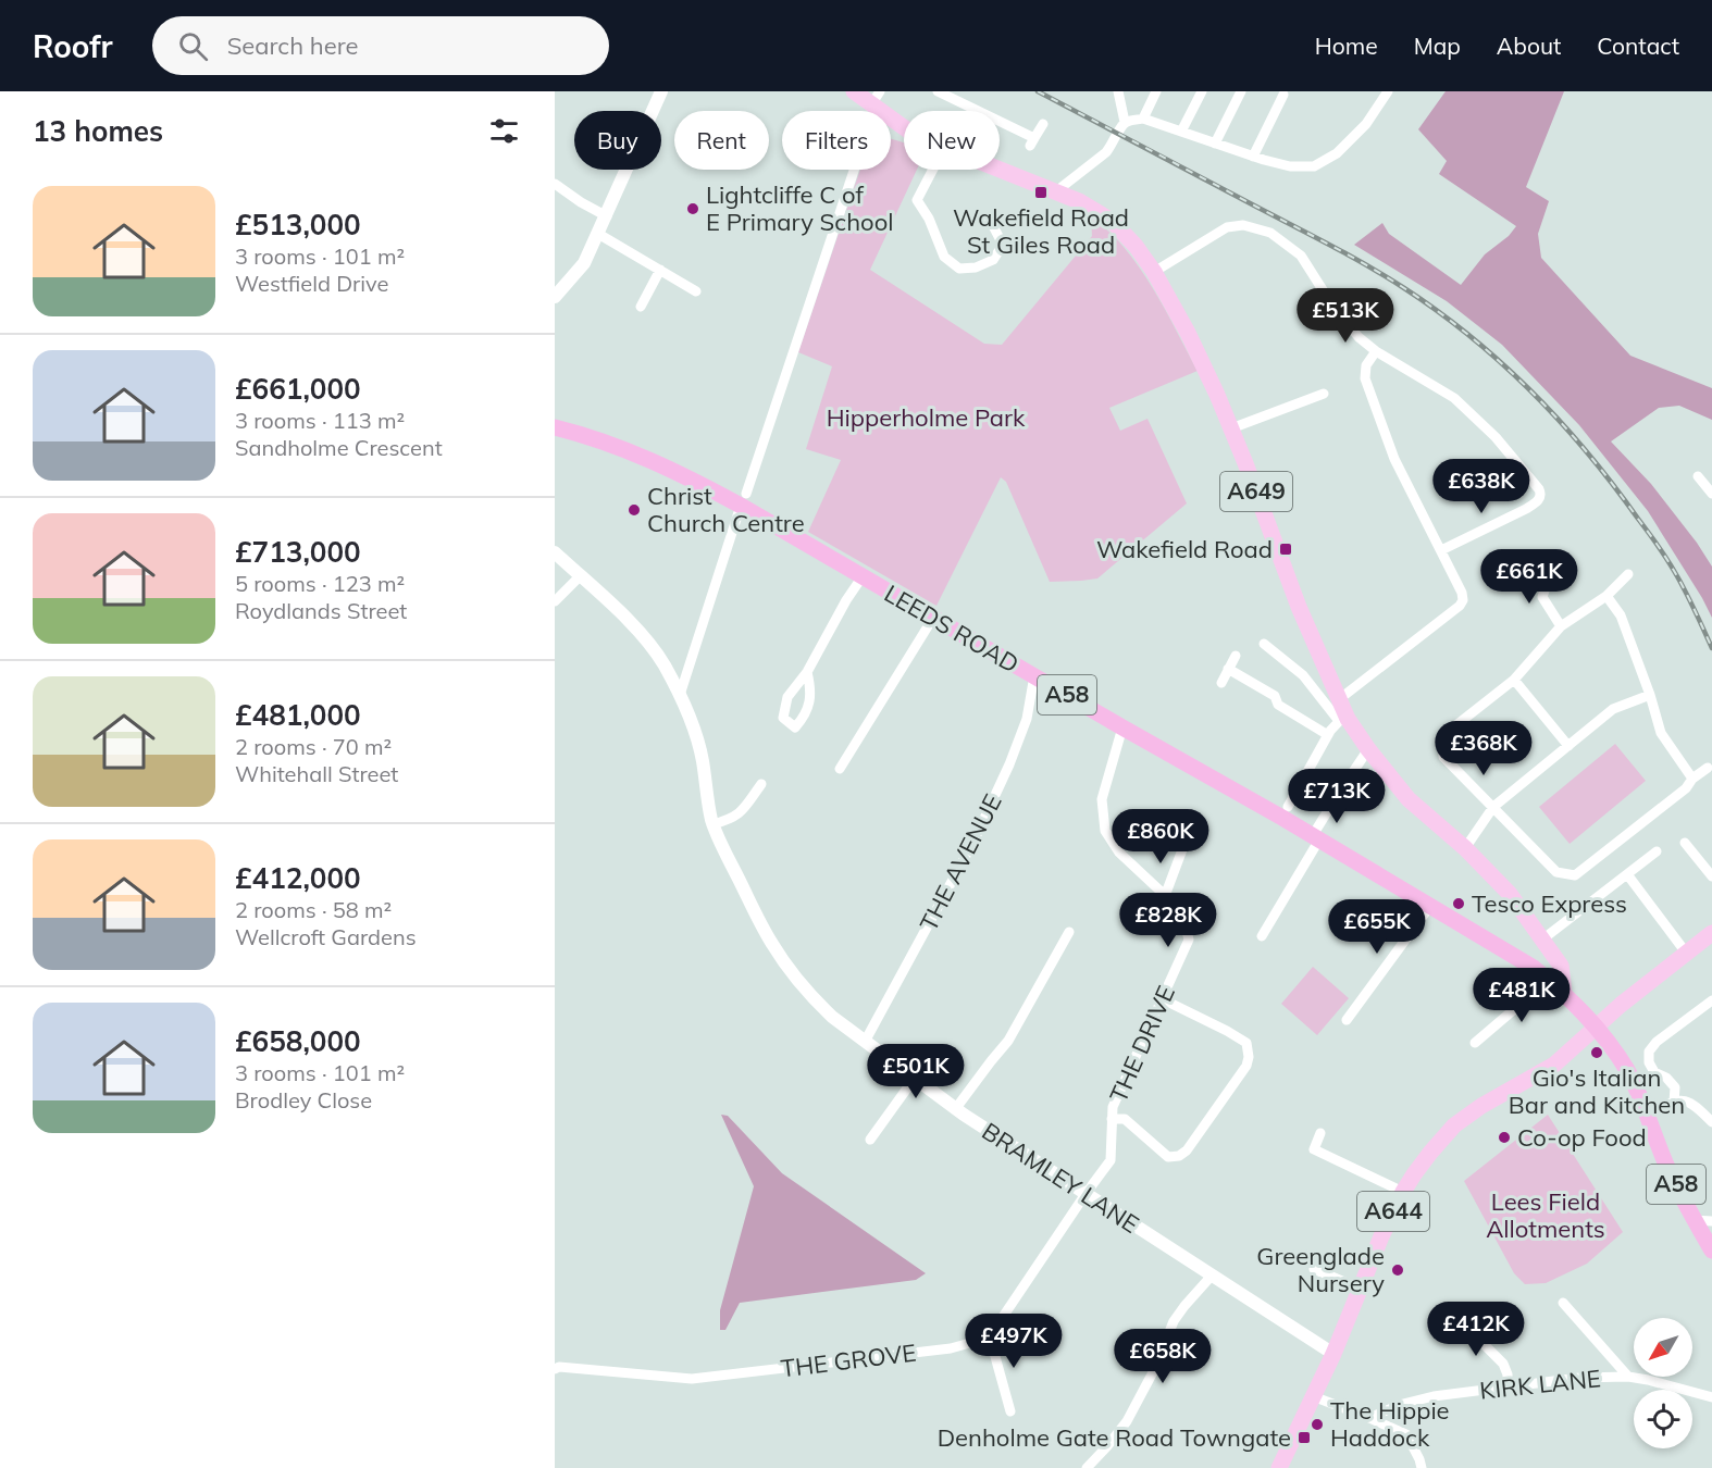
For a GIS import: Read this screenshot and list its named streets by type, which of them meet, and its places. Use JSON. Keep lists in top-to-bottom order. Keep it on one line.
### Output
{"streets":{"highway":["LEEDS ROAD","A58"],"main road":["A649","A644"],"street":["THE AVENUE","THE DRIVE","BRAMLEY LANE","THE GROVE","KIRK LANE"]},"crossings":[["A649","LEEDS ROAD"],["LEEDS ROAD","A58"],["LEEDS ROAD","THE AVENUE"],["LEEDS ROAD","THE DRIVE"],["LEEDS ROAD","A644"],["A58","A644"],["THE AVENUE","BRAMLEY LANE"],["THE DRIVE","BRAMLEY LANE"],["THE DRIVE","THE GROVE"],["BRAMLEY LANE","A644"],["BRAMLEY LANE","THE GROVE"]],"parks":["Hipperholme Park","Lees Field Allotments"],"places":{"transit":["Wakefield Road St Giles Road","Wakefield Road","Denholme Gate Road Towngate"],"other":["Lightcliffe C of E Primary School","Christ Church Centre","Tesco Express","Gio's Italian Bar and Kitchen","Co-op Food","Greenglade Nursery","The Hippie Haddock"]},"north":"bottom left","page":{"header":"Roofr","search":"Search here","nav":["Home","Map","About","Contact"],"heading":"13 homes","chip":["Buy","Rent","Filters","New"],"list":[{"name":"£513,000","note":"3 rooms · 101 m² · Westfield Drive"},{"name":"£661,000","note":"3 rooms · 113 m² · Sandholme Crescent"},{"name":"£713,000","note":"5 rooms · 123 m² · Roydlands Street"},{"name":"£481,000","note":"2 rooms · 70 m² · Whitehall Street"},{"name":"£412,000","note":"2 rooms · 58 m² · Wellcroft Gardens"},{"name":"£658,000","note":"3 rooms · 101 m² · Brodley Close"}],"price":["£513K","£638K","£661K","£368K","£713K","£860K","£828K","£655K","£481K","£501K","£412K","£497K","£658K"]}}
